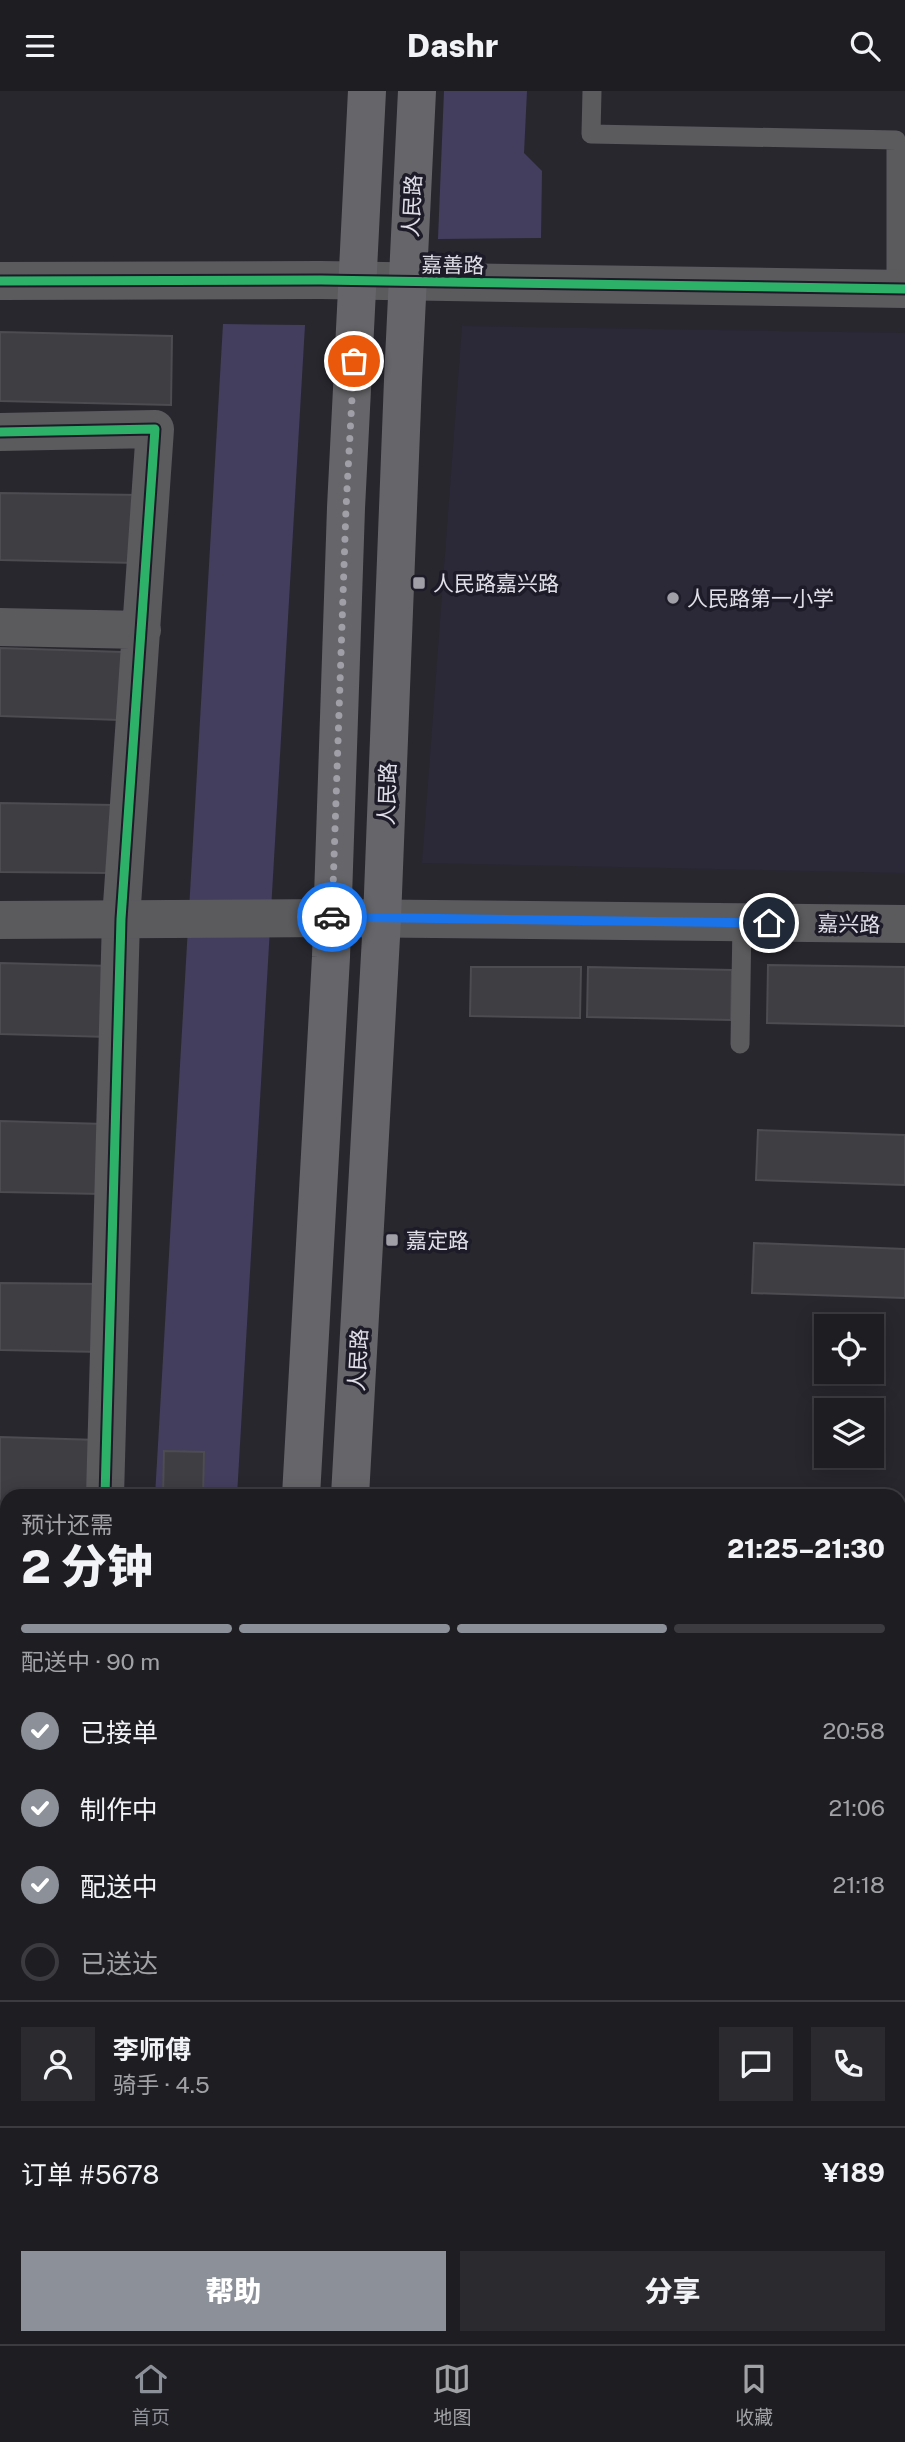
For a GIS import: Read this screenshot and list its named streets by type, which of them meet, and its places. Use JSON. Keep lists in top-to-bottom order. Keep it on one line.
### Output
{"streets":{"main road":["人民路"],"street":["嘉善路","嘉兴路"]},"crossings":[["人民路","嘉善路"],["人民路","嘉兴路"]],"places":{"transit":["人民路嘉兴路","嘉定路"],"other":["人民路第一小学"]},"page":{"header":"Dashr","heading":["2 分钟","预计还需","21:25–21:30"],"panel":["李师傅","骑手 · 4.5","订单 #5678","¥189"],"bar":"配送中 · 90 m","list":[["已接单","20:58"],["制作中","21:06"],["配送中","21:18"],"已送达"],"buttons":["帮助","分享"],"tabs":["首页","地图","收藏"]}}
